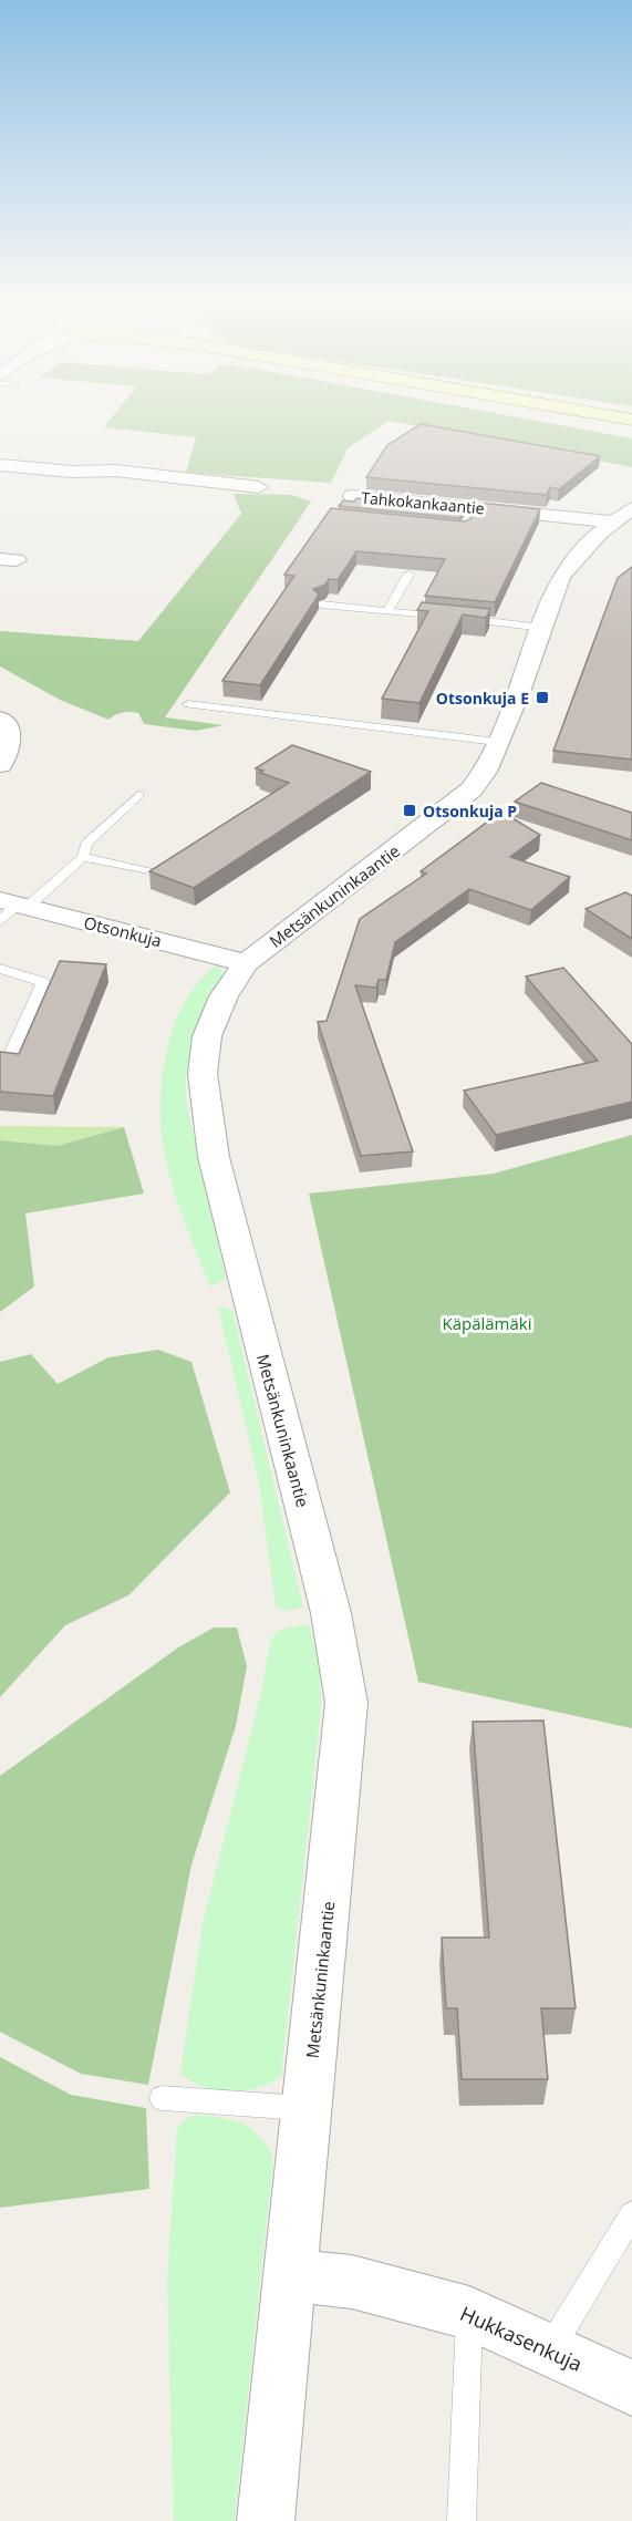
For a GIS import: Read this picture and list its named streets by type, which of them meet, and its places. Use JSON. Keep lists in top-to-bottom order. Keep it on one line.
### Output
{"streets":{"street":["Tahkokankaantie","Metsänkuninkaantie","Otsonkuja","Hukkasenkuja"]},"crossings":[["Tahkokankaantie","Metsänkuninkaantie"],["Metsänkuninkaantie","Otsonkuja"],["Metsänkuninkaantie","Hukkasenkuja"]],"parks":["Käpälämäki"],"places":{"transit":["Otsonkuja E","Otsonkuja P"]}}
